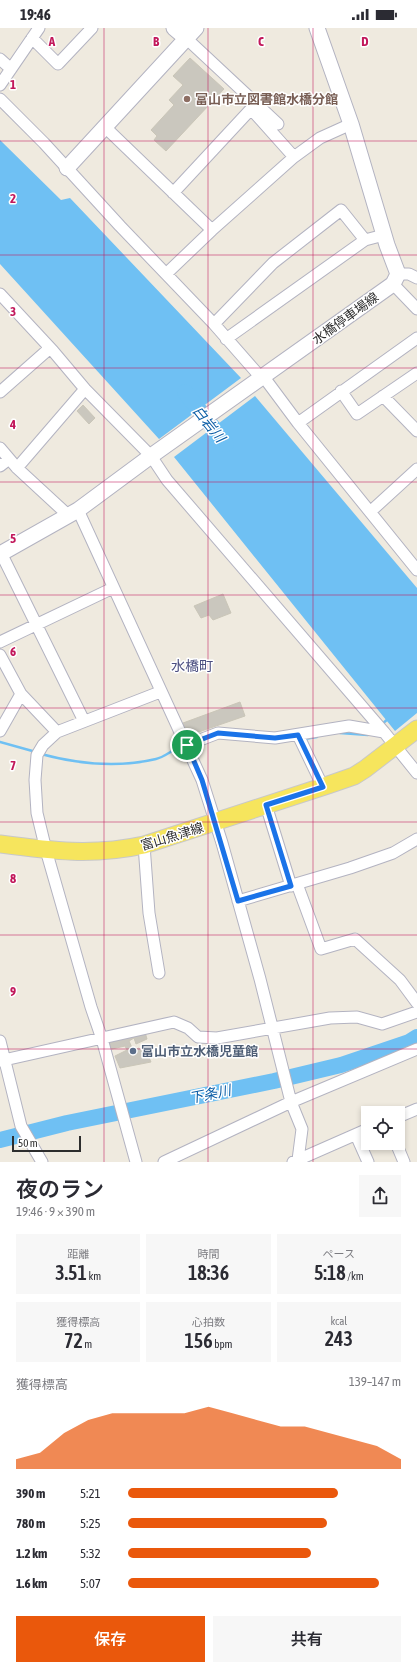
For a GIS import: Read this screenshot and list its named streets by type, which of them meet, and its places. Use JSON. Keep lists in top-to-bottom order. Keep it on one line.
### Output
{"streets":{"main road":["水橋停車場線","富山魚津線"]},"districts":["水橋町"],"water":["白岩川","下条川"],"places":["富山市立図書館水橋分館","富山市立水橋児童館"],"scale_bar":"50 m","page":{"status":"19:46","scale":"50 m","heading":["夜のラン","19:46 · 9 × 390 m"],"stats":[["距離","3.51 km"],["時間","18:36"],["ペース","5:18 /km"],["獲得標高","72 m"],["心拍数","156 bpm"],["kcal","243"]],"chart":["獲得標高","139–147 m"],"list":[{"name":"390 m","note":"5:21"},{"name":"780 m","note":"5:25"},{"name":"1.2 km","note":"5:32"},{"name":"1.6 km","note":"5:07"}],"buttons":["保存","共有"]},"grid":{"columns":["A","B","C","D"],"rows":["1","2","3","4","5","6","7","8","9"]}}
